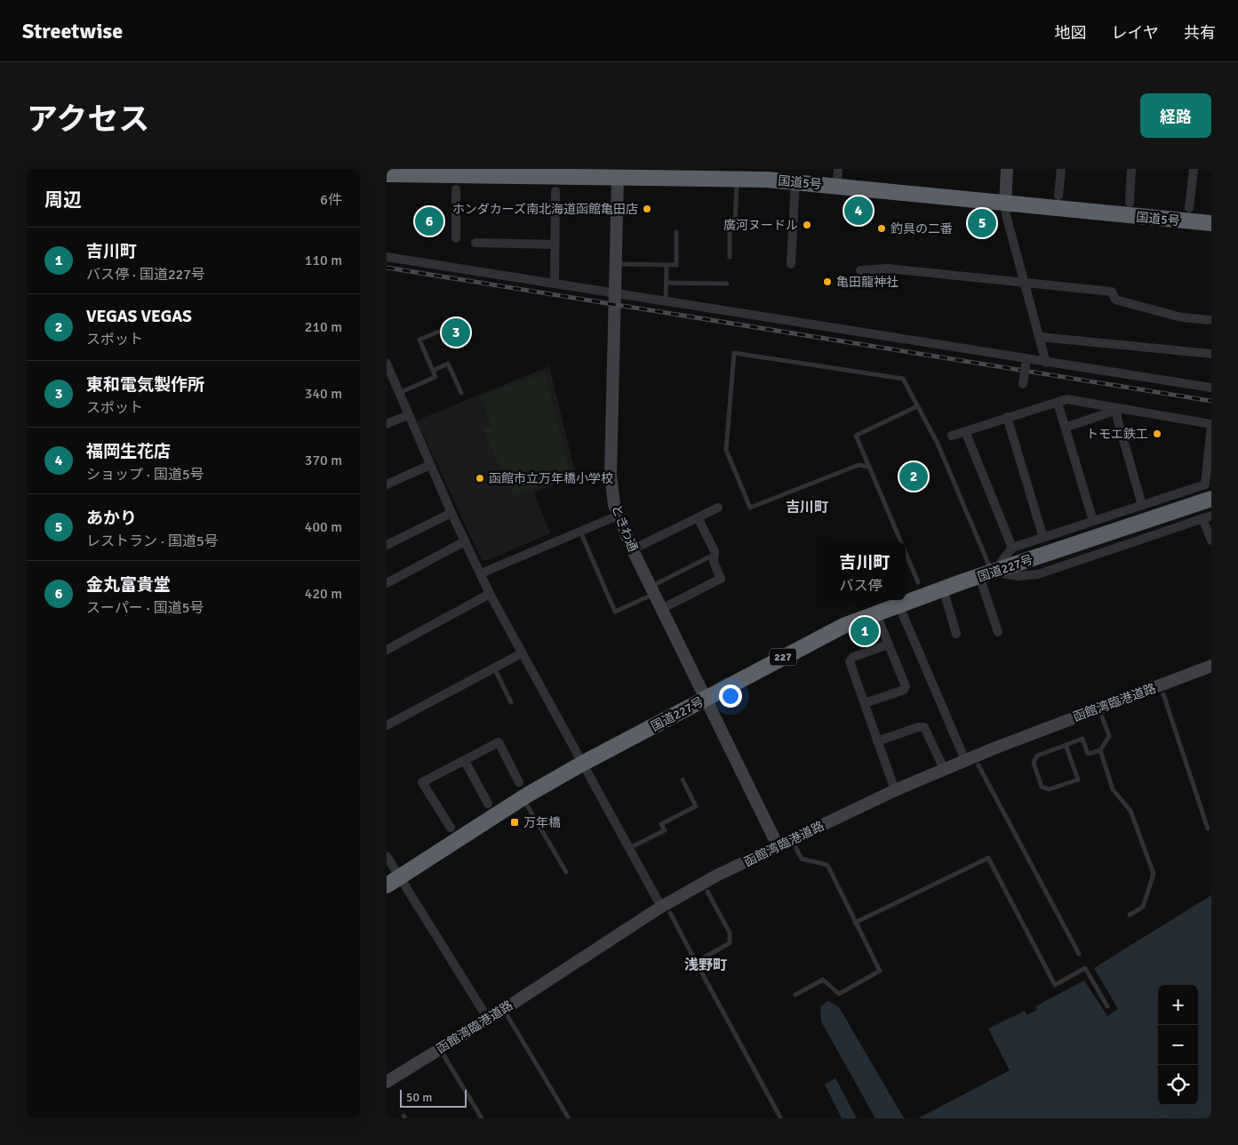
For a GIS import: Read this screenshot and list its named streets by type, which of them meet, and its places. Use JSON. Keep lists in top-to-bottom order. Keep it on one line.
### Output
{"streets":{"highway":["国道5号","国道227号","227"],"street":["ときわ通","函館湾臨港道路"]},"crossings":[["国道5号","ときわ通"],["ときわ通","国道227号"],["ときわ通","函館湾臨港道路"]],"districts":["吉川町","浅野町"],"places":{"other":["ホンダカーズ南北海道函館亀田店","廣河ヌードル","釣具の二番","亀田龍神社","トモエ鉄工","函館市立万年橋小学校"],"transit":["万年橋"]},"scale_bar":"50 m","page":{"header":"Streetwise","nav":["地図","レイヤ","共有"],"title":"アクセス","buttons":"経路","heading":["周辺","6件"],"pins":["4","6","5","3","2","1"],"list":[{"mark":"1","name":"吉川町","note":"バス停 · 国道227号","value":"110 m"},{"mark":"2","name":"VEGAS VEGAS","note":"スポット","value":"210 m"},{"mark":"3","name":"東和電気製作所","note":"スポット","value":"340 m"},{"mark":"4","name":"福岡生花店","note":"ショップ · 国道5号","value":"370 m"},{"mark":"5","name":"あかり","note":"レストラン · 国道5号","value":"400 m"},{"mark":"6","name":"金丸富貴堂","note":"スーパー · 国道5号","value":"420 m"}],"popup":["吉川町","バス停"],"map_buttons":["+","−"],"scale":"50 m"}}
